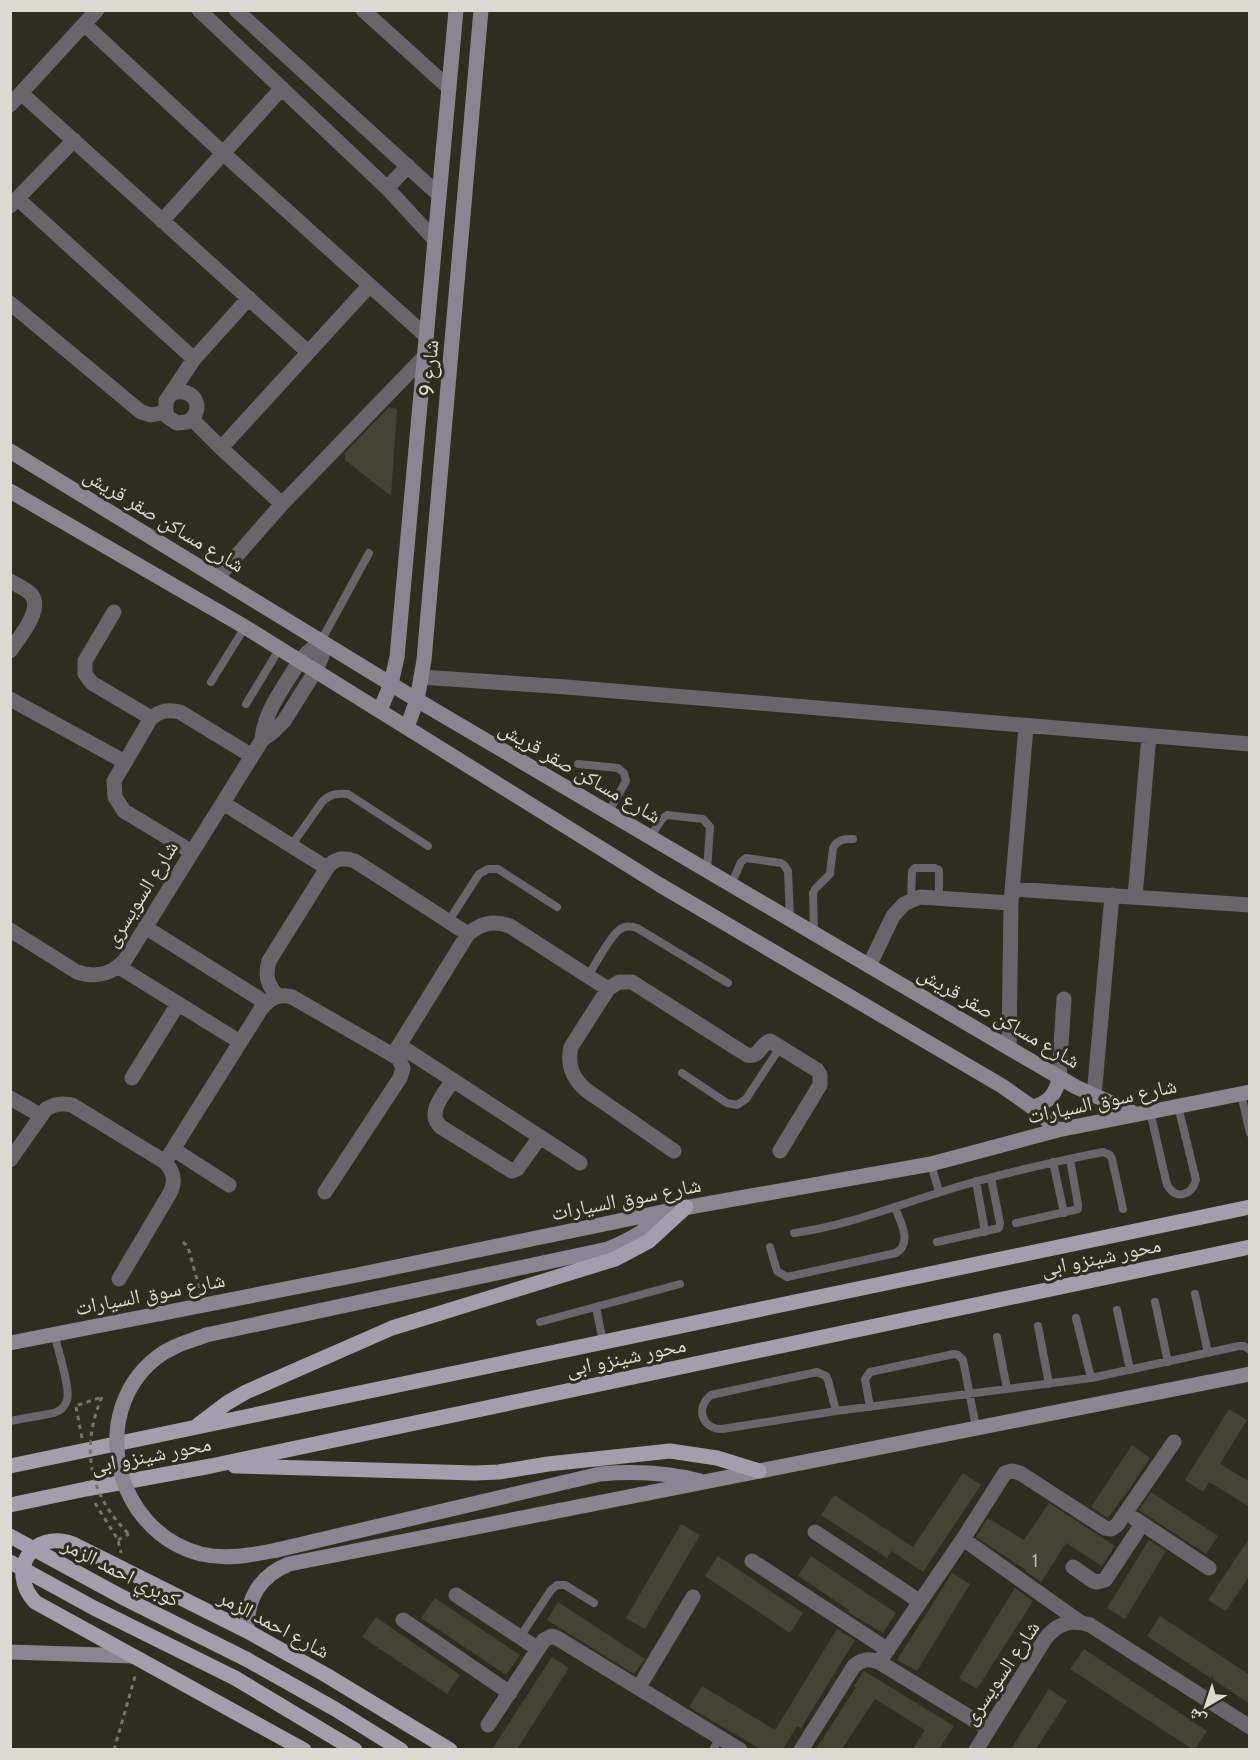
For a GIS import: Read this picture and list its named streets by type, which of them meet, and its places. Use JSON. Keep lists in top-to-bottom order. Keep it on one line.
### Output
{"streets":{"main road":["محور شينزو ابى","كوبري احمد الزمر","شارع احمد الزمر"],"street":["شارع 9","شارع مساكن صقر قريش","شارع السويسرى","شارع سوق السيارات"]},"crossings":[["شارع 9","شارع مساكن صقر قريش"],["شارع مساكن صقر قريش","شارع السويسرى"],["شارع مساكن صقر قريش","شارع سوق السيارات"]],"house_numbers":["1"],"north":"bottom left"}
